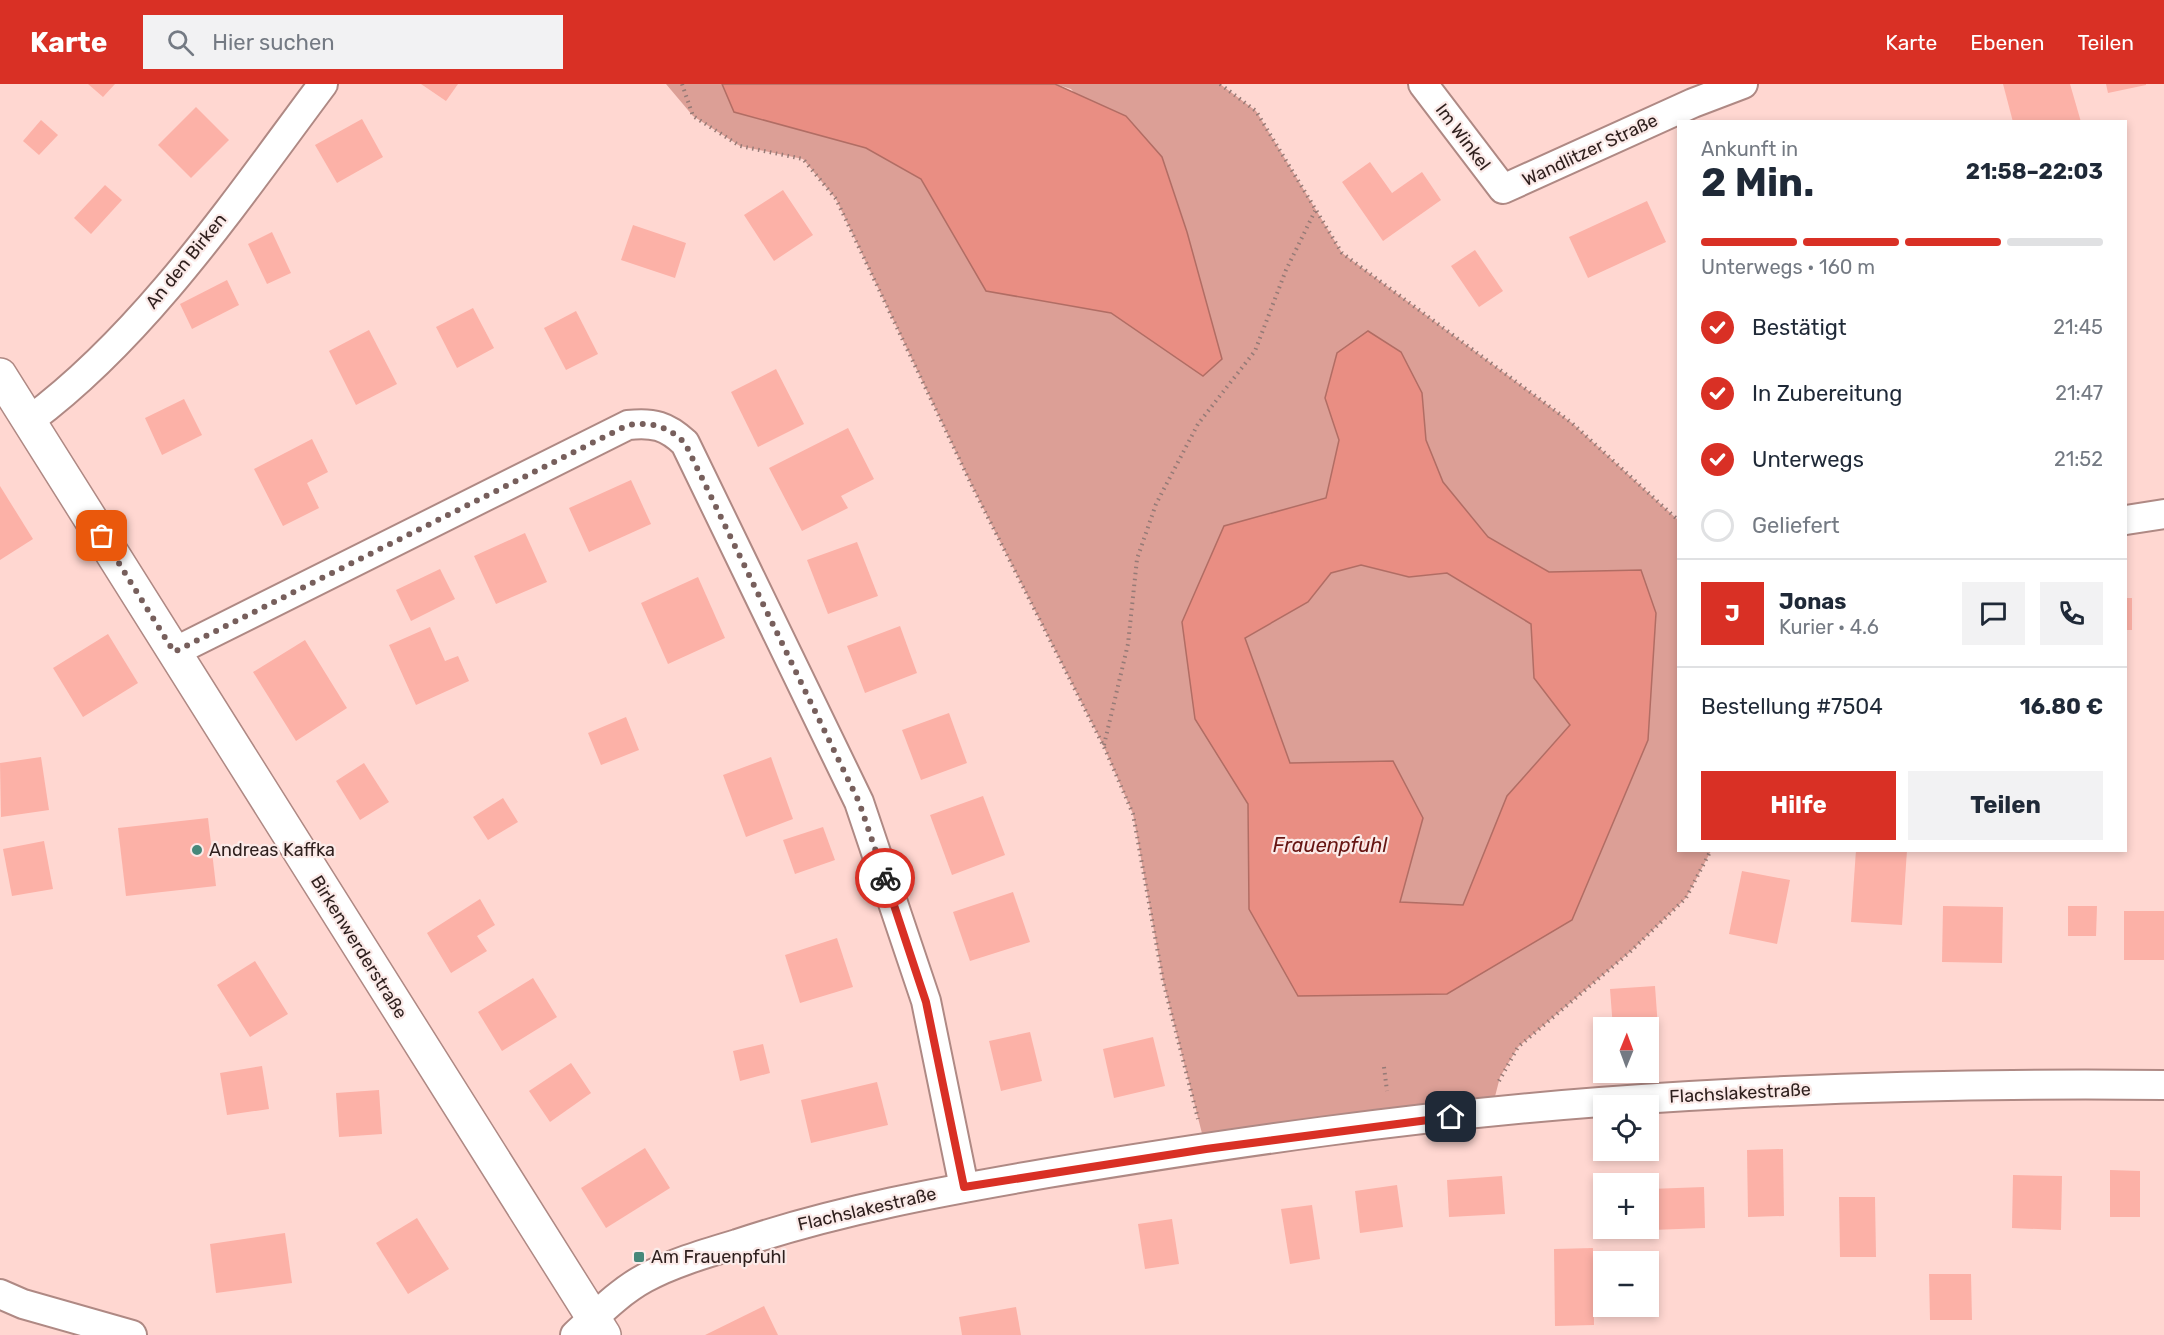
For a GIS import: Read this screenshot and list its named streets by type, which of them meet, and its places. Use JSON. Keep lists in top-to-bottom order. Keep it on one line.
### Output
{"streets":{"main road":["Birkenwerderstraße"],"street":["Im Winkel","Wandlitzer Straße","An den Birken","Flachslakestraße"]},"crossings":[["Im Winkel","Wandlitzer Straße"],["An den Birken","Birkenwerderstraße"],["Birkenwerderstraße","Flachslakestraße"]],"water":["Frauenpfuhl"],"places":{"other":["Andreas Kaffka"],"transit":["Am Frauenpfuhl"]},"north":"top","page":{"header":"Karte","search":"Hier suchen","nav":["Karte","Ebenen","Teilen"],"heading":["2 Min.","Ankunft in","21:58–22:03"],"panel":["Jonas","Kurier · 4.6","Bestellung #7504","16.80 €"],"bar":"Unterwegs · 160 m","list":[["Bestätigt","21:45"],["In Zubereitung","21:47"],["Unterwegs","21:52"],"Geliefert"],"round":"J","buttons":["Hilfe","Teilen"],"map_buttons":["+","−"]}}
